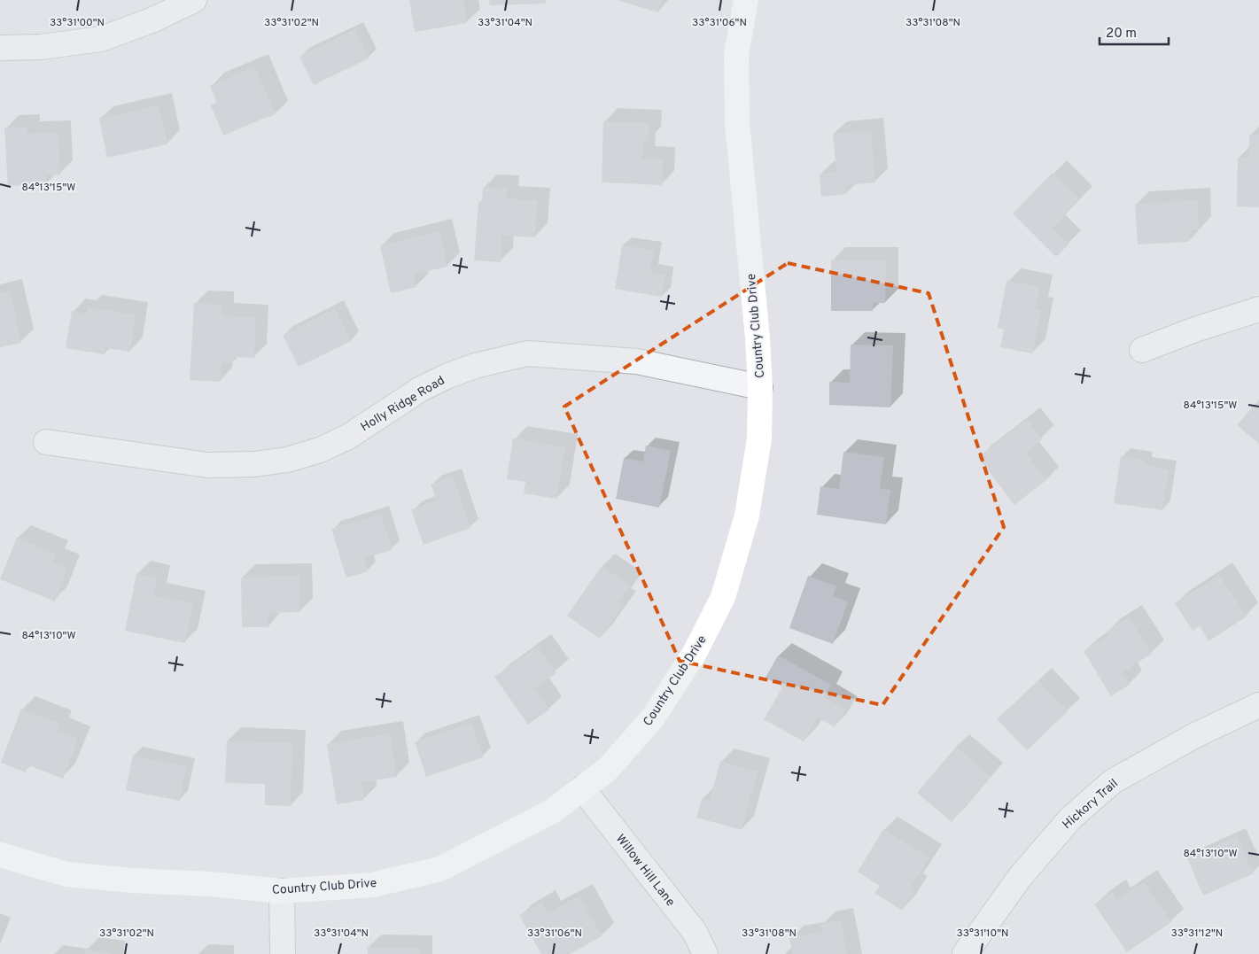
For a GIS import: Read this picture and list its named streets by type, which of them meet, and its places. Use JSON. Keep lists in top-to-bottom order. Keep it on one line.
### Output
{"streets":{"street":["Country Club Drive","Holly Ridge Road","Hickory Trail","Willow Hill Lane"]},"crossings":[["Country Club Drive","Holly Ridge Road"],["Country Club Drive","Willow Hill Lane"]],"scale_bar":"20 m","coordinates":["33°31'00\"N","33°31'02\"N","33°31'04\"N","33°31'06\"N","33°31'08\"N","84°13'15\"W","84°13'10\"W","33°31'10\"N","33°31'12\"N"]}
